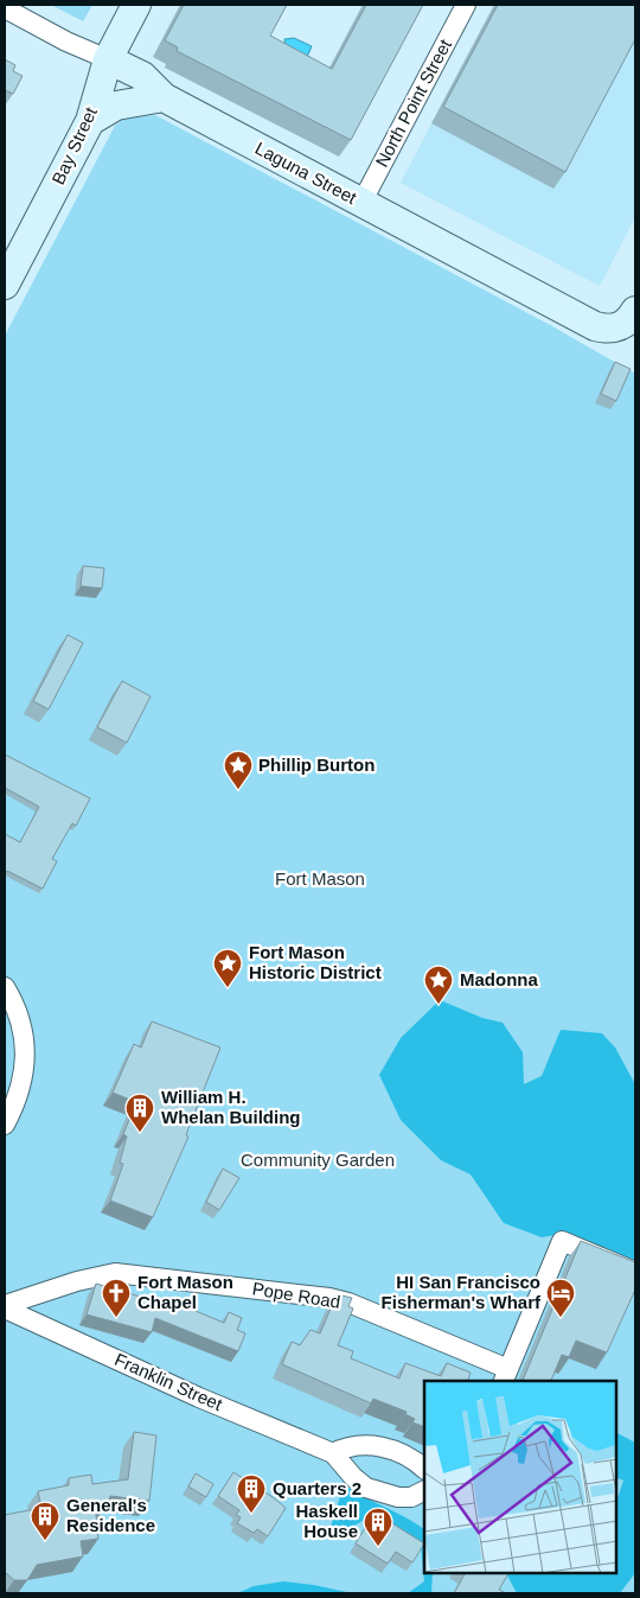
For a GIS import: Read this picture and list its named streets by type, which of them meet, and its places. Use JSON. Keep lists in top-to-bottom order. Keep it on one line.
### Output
{"streets":{"main road":["Bay Street","Laguna Street"],"street":["North Point Street","Pope Road","Franklin Street"]},"crossings":[["North Point Street","Laguna Street"],["Bay Street","Laguna Street"],["Pope Road","Franklin Street"]],"parks":["Fort Mason","Community Garden"],"places":{"place":["Phillip Burton","Fort Mason Historic District","Madonna"],"building":["William H. Whelan Building","Quarters 2","General's Residence","Haskell House"],"church":["Fort Mason Chapel"],"hotel":["HI San Francisco Fisherman's Wharf"]}}
